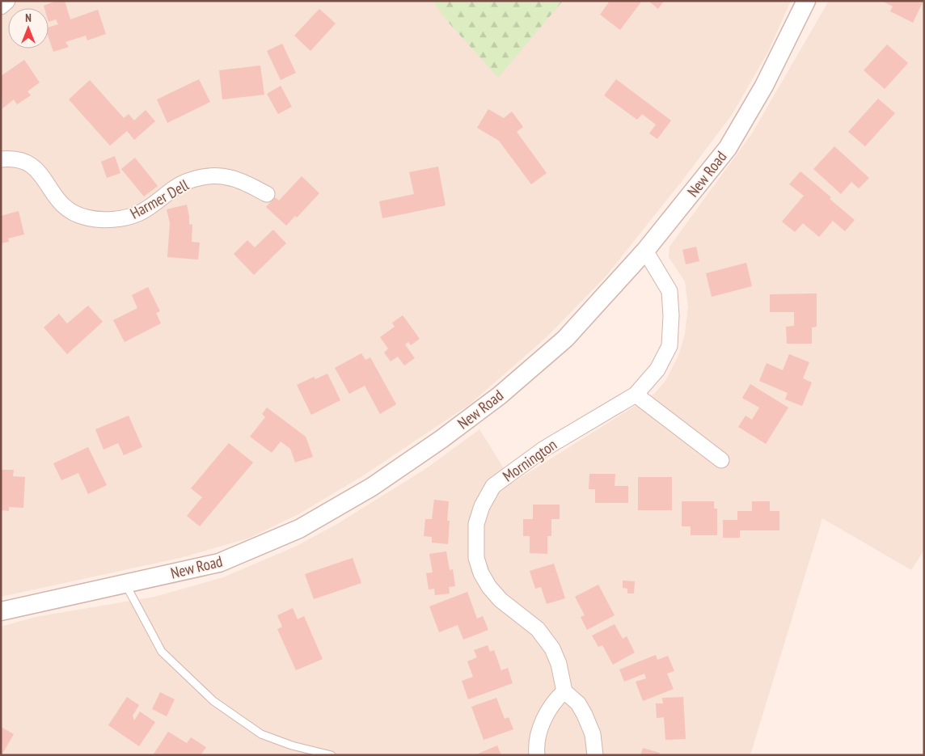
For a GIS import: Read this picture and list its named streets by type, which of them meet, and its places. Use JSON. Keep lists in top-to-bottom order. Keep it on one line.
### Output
{"streets":{"street":["New Road","Harmer Dell","Mornington"]},"crossings":[["New Road","Mornington"]],"north":"top"}
